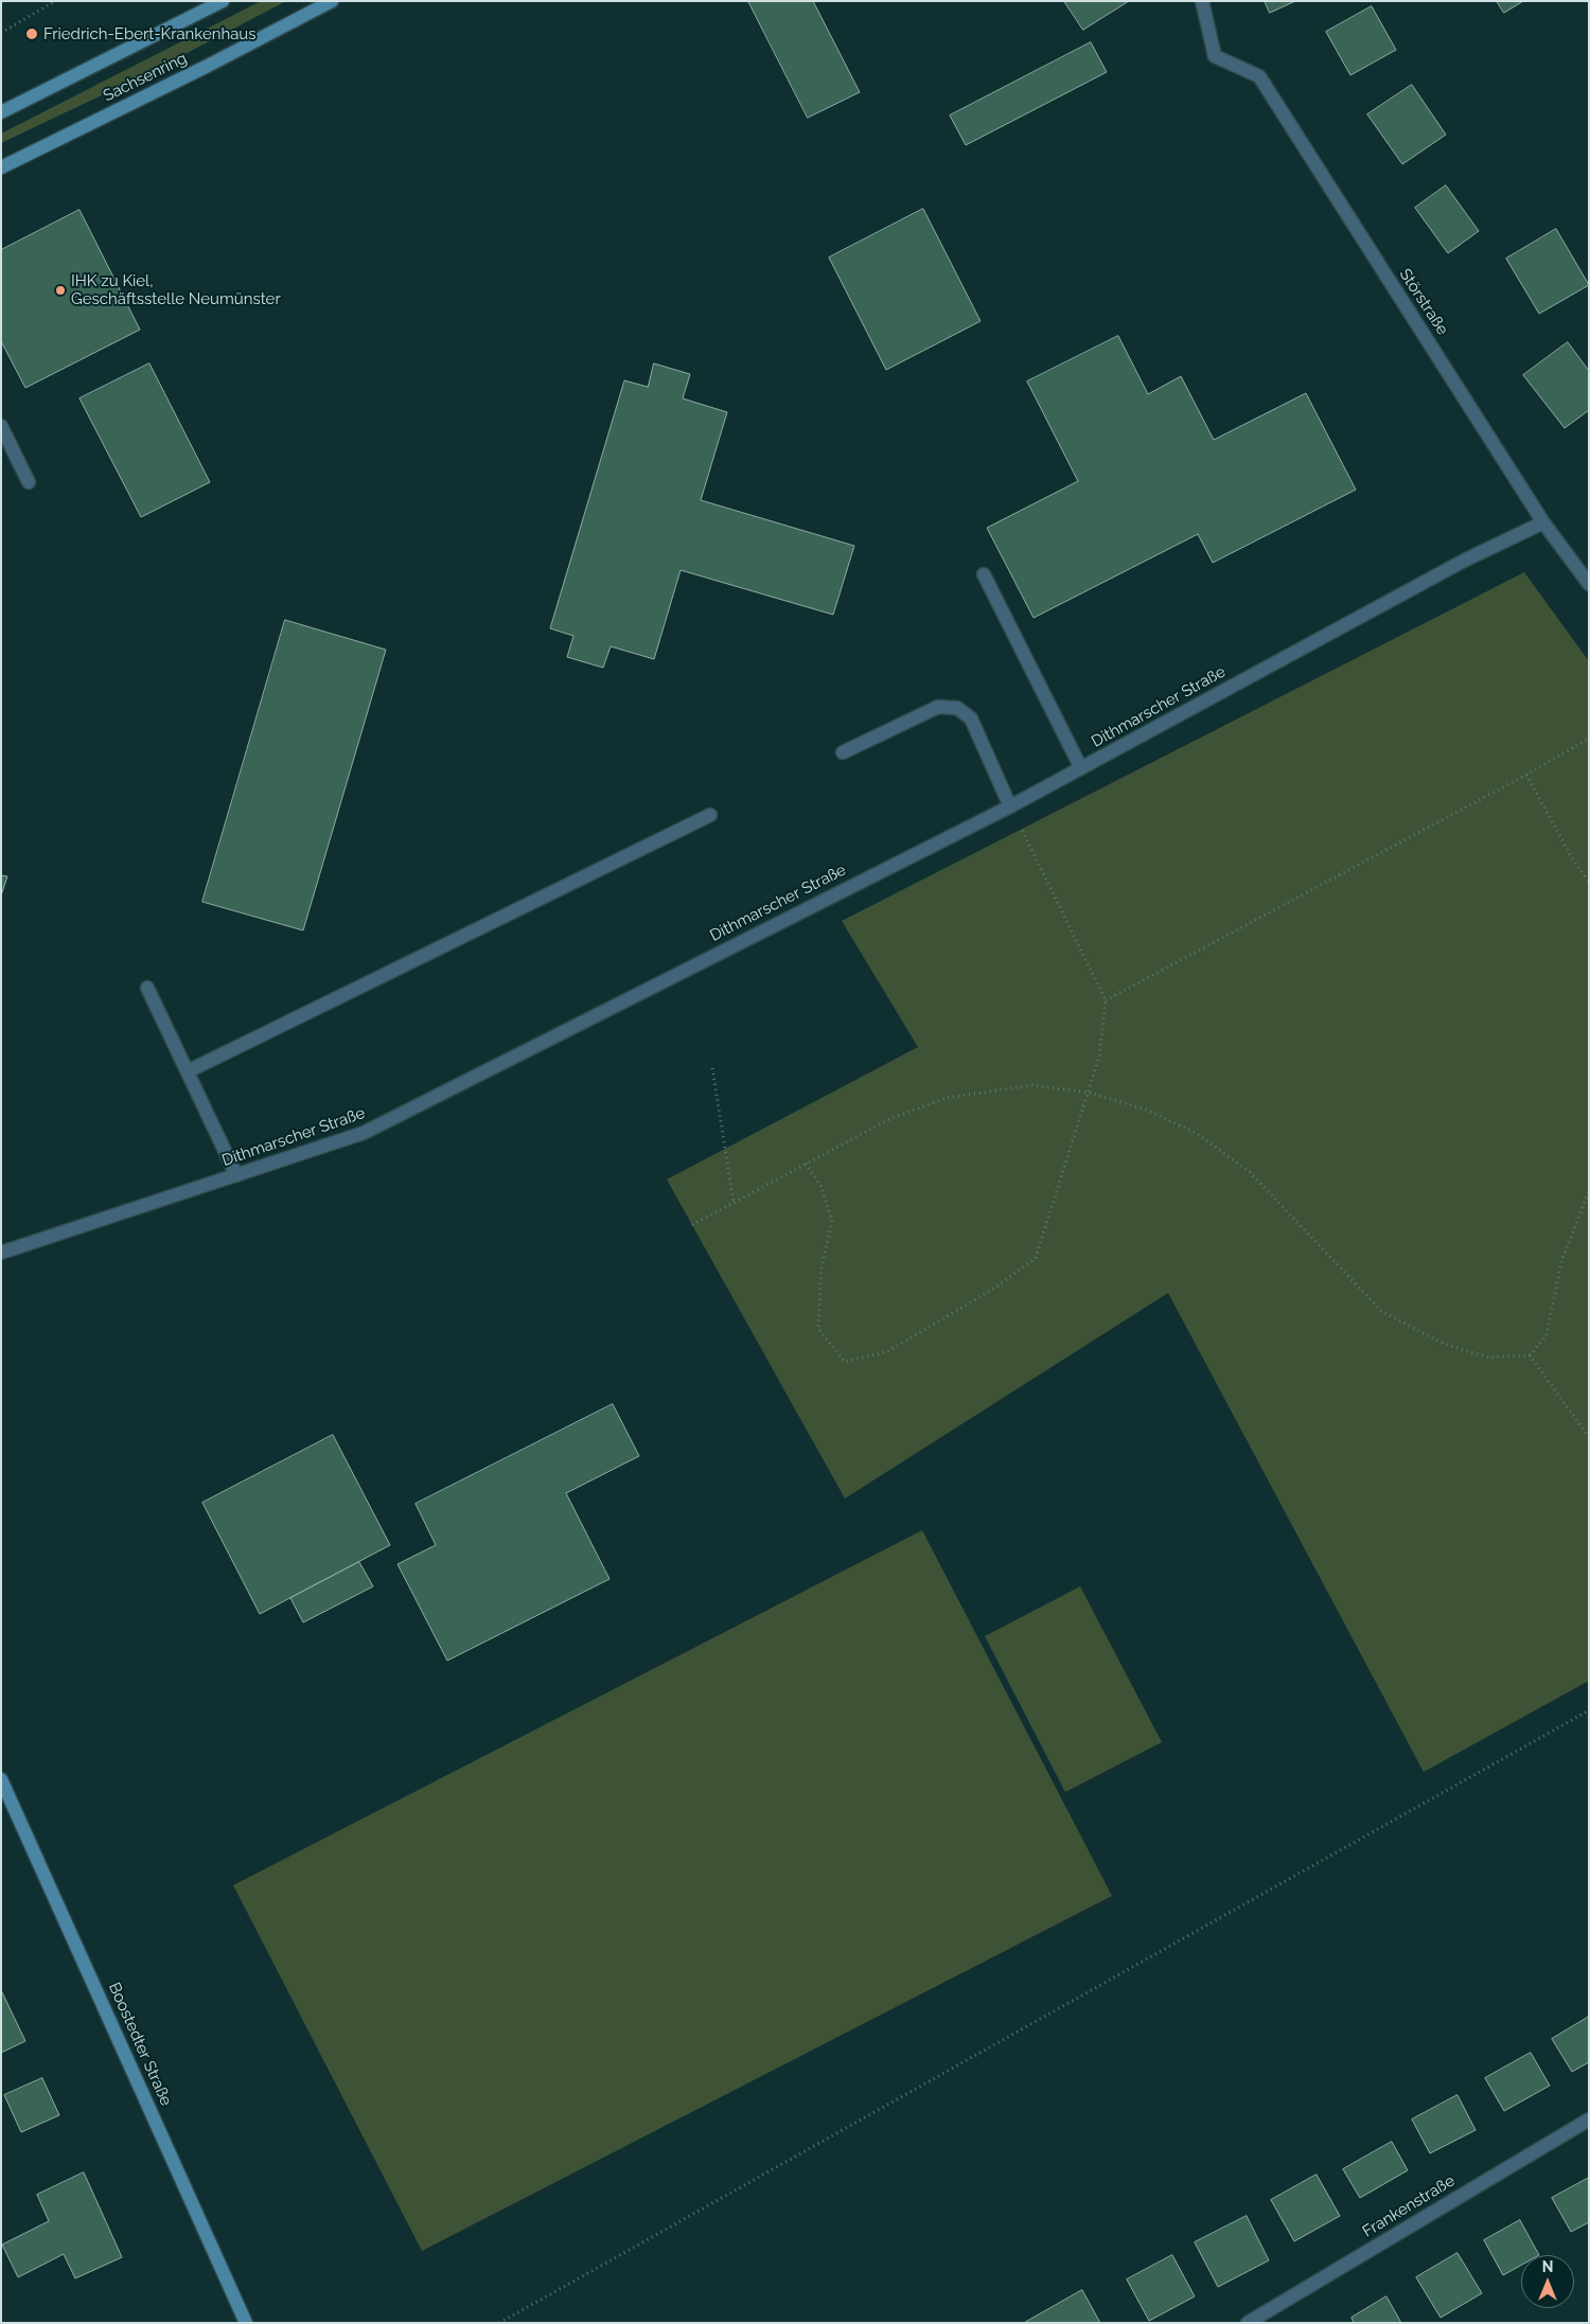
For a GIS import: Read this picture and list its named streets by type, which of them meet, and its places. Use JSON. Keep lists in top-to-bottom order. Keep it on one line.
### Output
{"streets":{"main road":["Sachsenring","Boostedter Straße"],"street":["Störstraße","Dithmarscher Straße","Frankenstraße"]},"crossings":[["Störstraße","Dithmarscher Straße"]],"places":["Friedrich-Ebert-Krankenhaus","IHK zu Kiel, Geschäftsstelle Neumünster"],"north":"top"}
